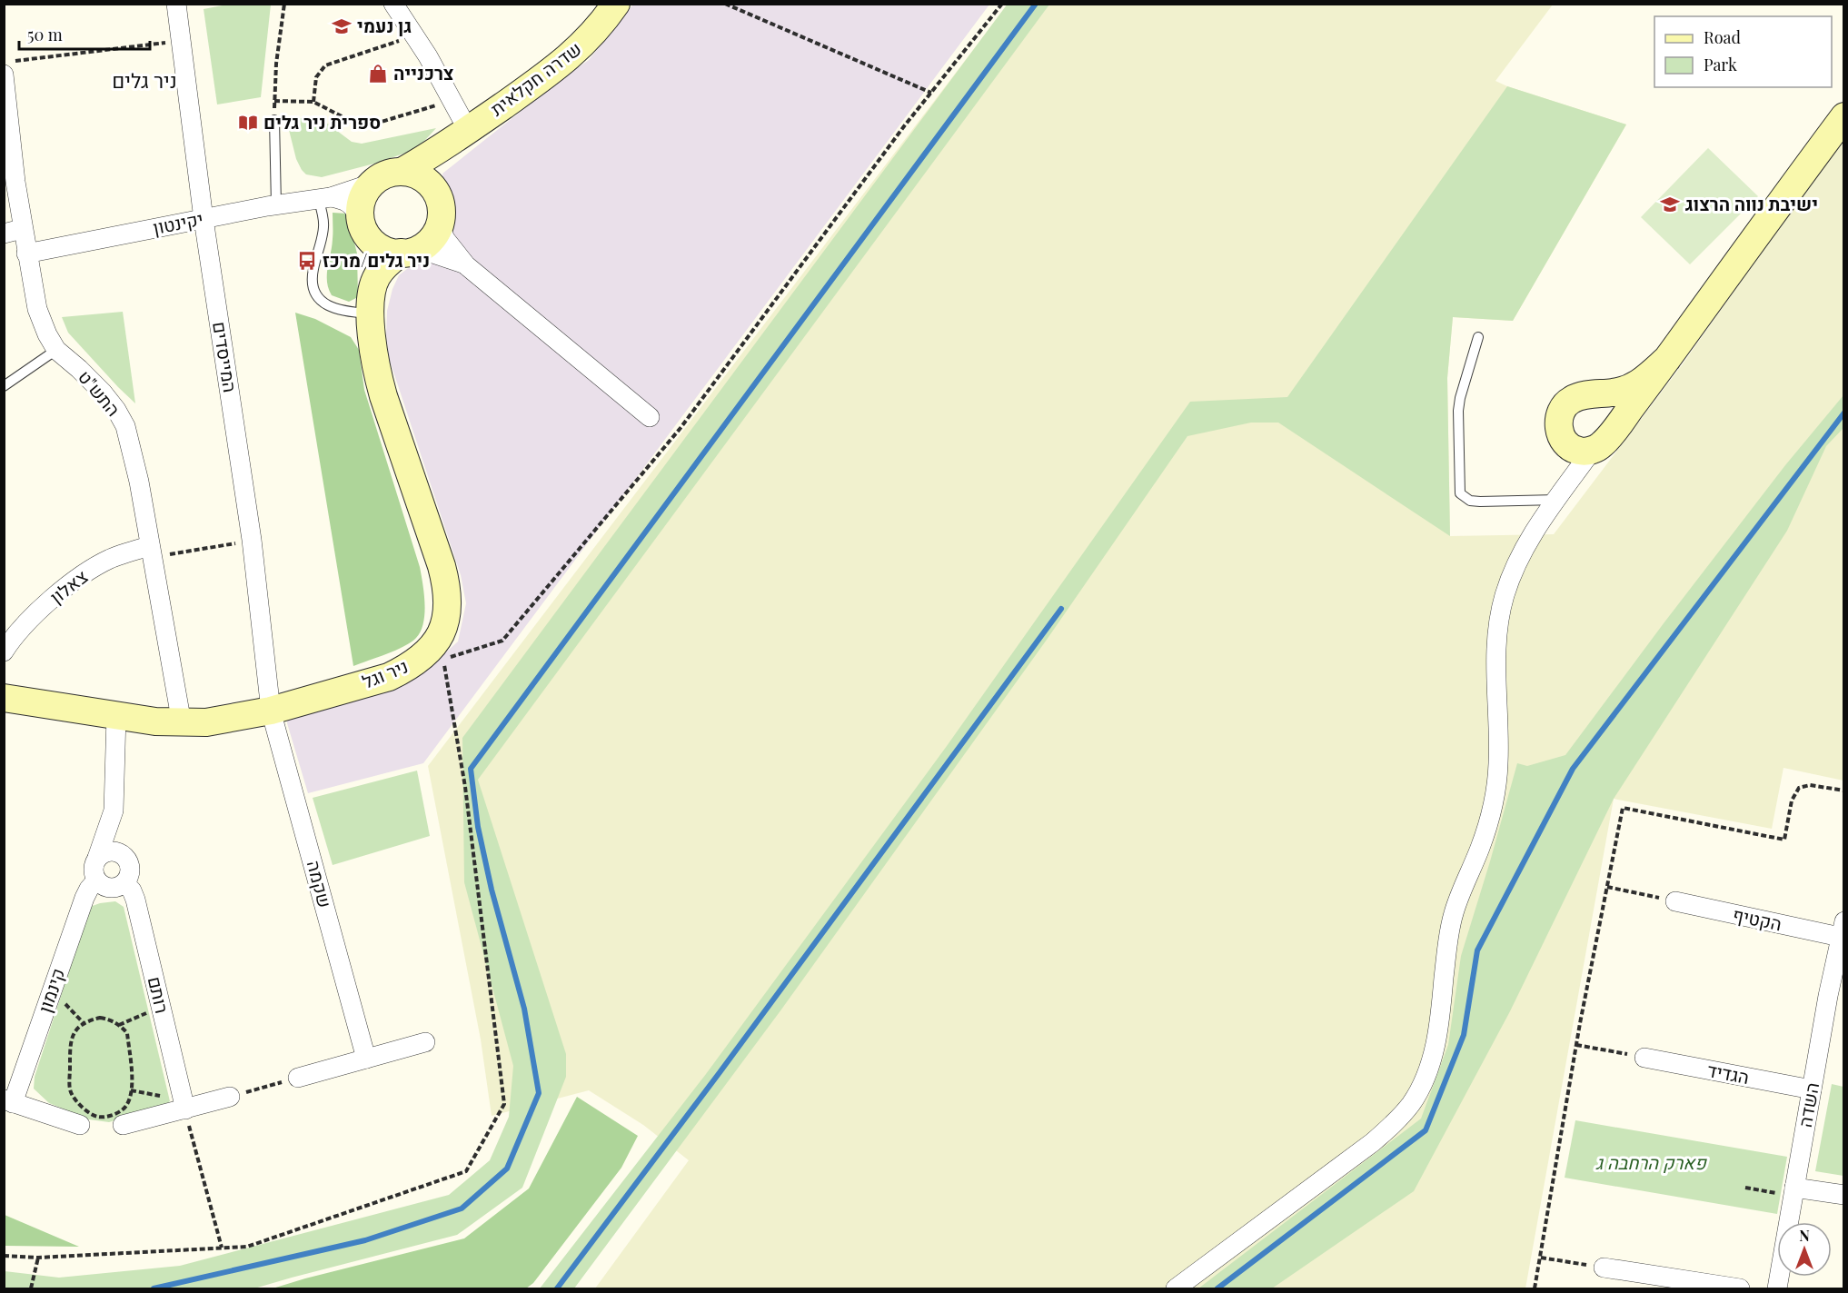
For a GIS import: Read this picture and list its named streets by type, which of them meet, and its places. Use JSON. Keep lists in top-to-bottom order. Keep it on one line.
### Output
{"streets":{"street":["שדרה חקלאית","יקינטון","המייסדים","התש\"ט","צאלון","ניר וגל","שקמה","הקטיף","קינמון","רותם","הגדיד","השדה"]},"crossings":[["שדרה חקלאית","יקינטון"],["שדרה חקלאית","ניר וגל"],["יקינטון","המייסדים"],["יקינטון","התש\"ט"],["יקינטון","ניר וגל"],["המייסדים","ניר וגל"],["המייסדים","שקמה"],["התש\"ט","צאלון"],["התש\"ט","ניר וגל"],["ניר וגל","שקמה"],["הקטיף","השדה"],["קינמון","רותם"],["הגדיד","השדה"]],"districts":["ניר גלים"],"parks":["פארק הרחבה ג"],"places":{"school or university":["גן נעמי","ישיבת נווה הרצוג"],"shop":["צרכנייה"],"library":["ספרית ניר גלים"],"bus stop":["ניר גלים/מרכז"]},"legend":["Road","Park"],"scale_bar":"50 m","north":"top"}
